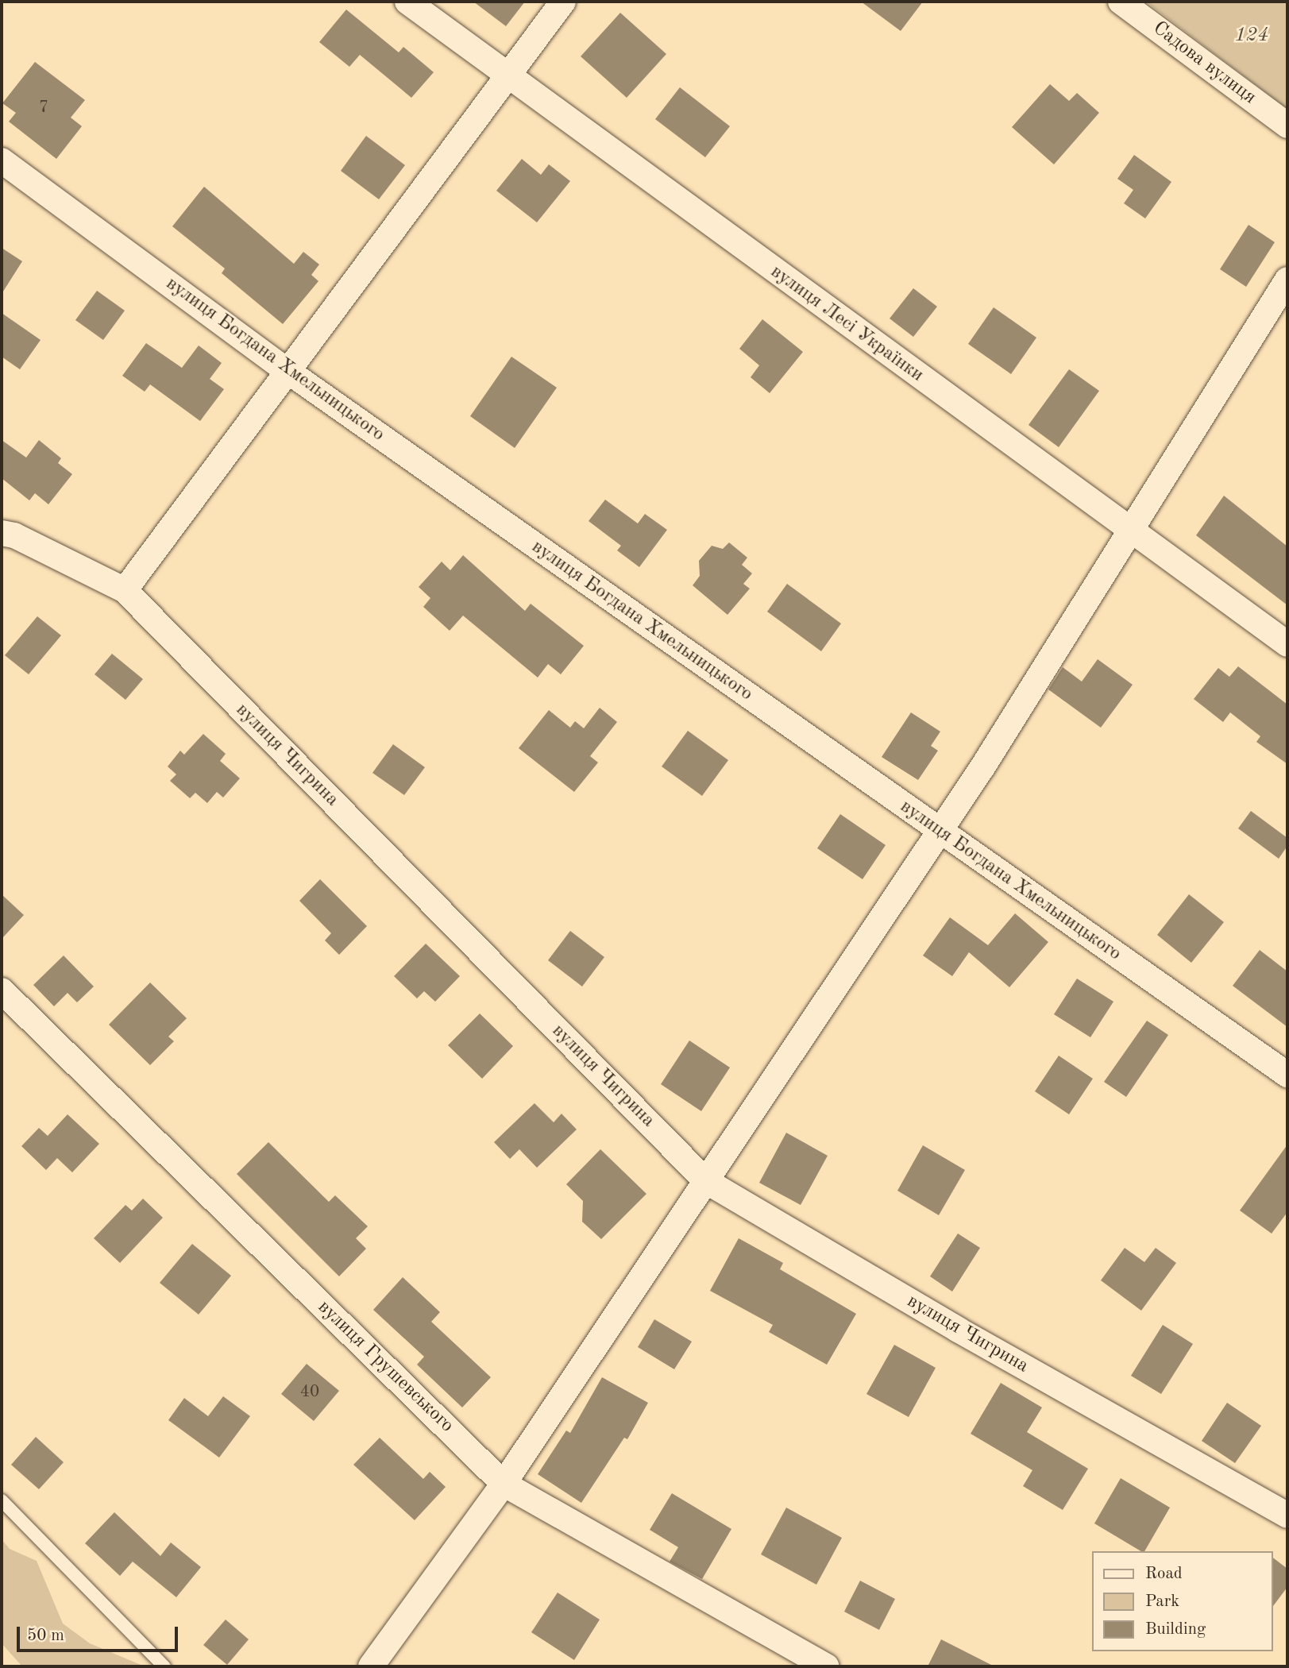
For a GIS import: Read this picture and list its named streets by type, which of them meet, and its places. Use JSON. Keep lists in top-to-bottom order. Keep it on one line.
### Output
{"streets":{"street":["Садова вулиця","вулиця Лесі Українки","вулиця Богдана Хмельницького","вулиця Чигрина","вулиця Грушевського"]},"parks":["124"],"house_numbers":["7","40"],"legend":["Road","Park","Building"],"scale_bar":"50 m"}
